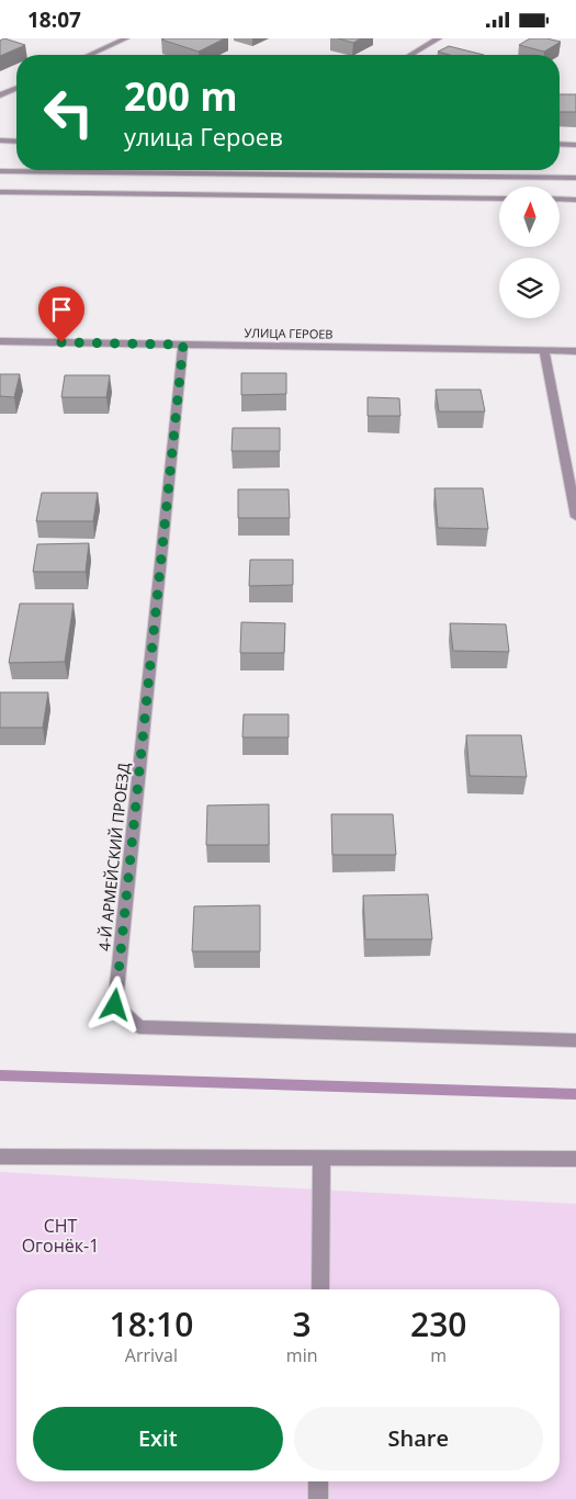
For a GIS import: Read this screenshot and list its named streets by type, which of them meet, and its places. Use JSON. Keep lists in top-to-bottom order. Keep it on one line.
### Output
{"streets":{"street":["УЛИЦА ГЕРОЕВ","4-Й АРМЕЙСКИЙ ПРОЕЗД"]},"crossings":[["УЛИЦА ГЕРОЕВ","4-Й АРМЕЙСКИЙ ПРОЕЗД"]],"parks":["СНТ Огонёк-1"],"north":"top","page":{"status":"18:07","turn":["200 m","улица Героев"],"eta":["18:10","Arrival","3","min","230","m"],"buttons":["Exit","Share"]}}
